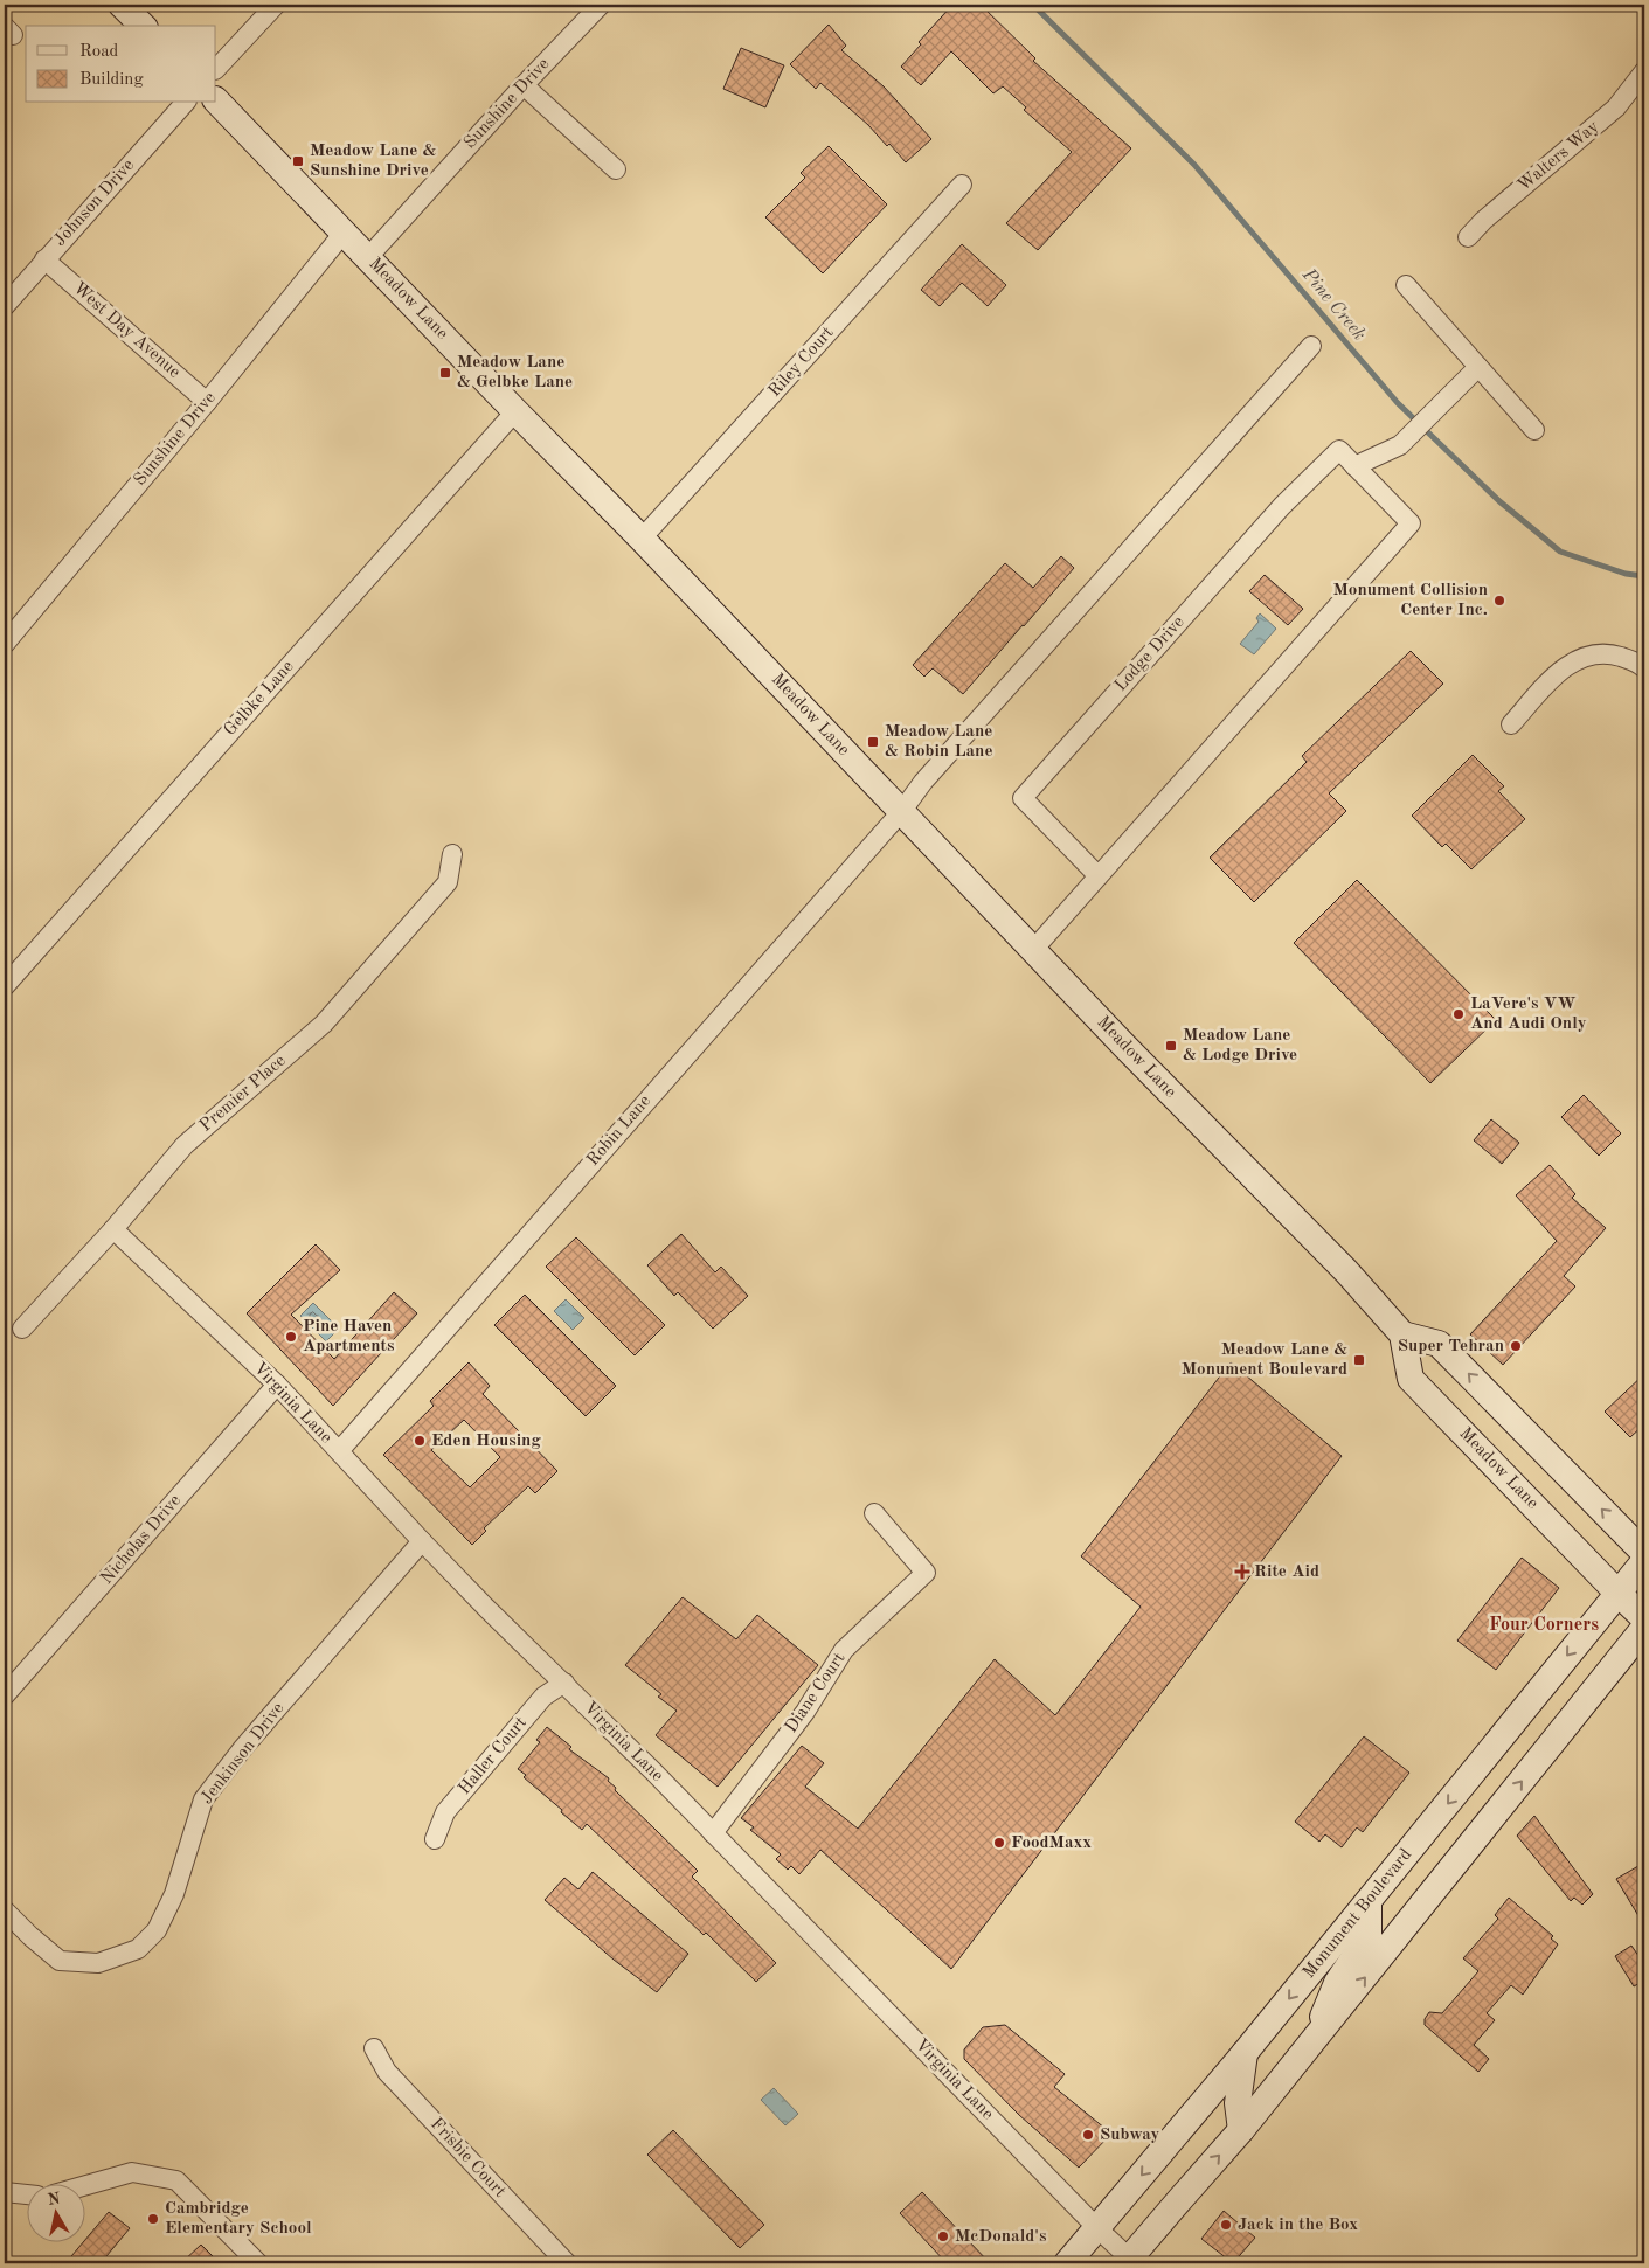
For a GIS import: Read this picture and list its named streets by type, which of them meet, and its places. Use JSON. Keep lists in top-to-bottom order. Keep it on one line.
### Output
{"streets":{"street":["Sunshine Drive","Walters Way","Johnson Drive","Meadow Lane","West Day Avenue","Riley Court","Lodge Drive","Gelbke Lane","Premier Place","Robin Lane","Virginia Lane","Nicholas Drive","Diane Court","Jenkinson Drive","Haller Court","Monument Boulevard","Frisbie Court"]},"crossings":[["Sunshine Drive","Meadow Lane"],["Sunshine Drive","West Day Avenue"],["Johnson Drive","West Day Avenue"],["Meadow Lane","Riley Court"],["Meadow Lane","Lodge Drive"],["Meadow Lane","Gelbke Lane"],["Meadow Lane","Robin Lane"],["Meadow Lane","Monument Boulevard"],["Premier Place","Virginia Lane"],["Robin Lane","Virginia Lane"],["Virginia Lane","Nicholas Drive"],["Virginia Lane","Diane Court"],["Virginia Lane","Jenkinson Drive"],["Virginia Lane","Haller Court"],["Virginia Lane","Monument Boulevard"]],"districts":["Four Corners"],"water":["Pine Creek"],"places":{"transit":["Meadow Lane & Sunshine Drive","Meadow Lane & Gelbke Lane","Meadow Lane & Robin Lane","Meadow Lane & Lodge Drive","Meadow Lane & Monument Boulevard"],"other":["Monument Collision Center Inc.","LaVere's VW And Audi Only","Pine Haven Apartments","Super Tehran","Eden Housing","FoodMaxx","Subway","Cambridge Elementary School","Jack in the Box","McDonald's"],"health":["Rite Aid"]},"legend":["Road","Building"],"north":"top"}
